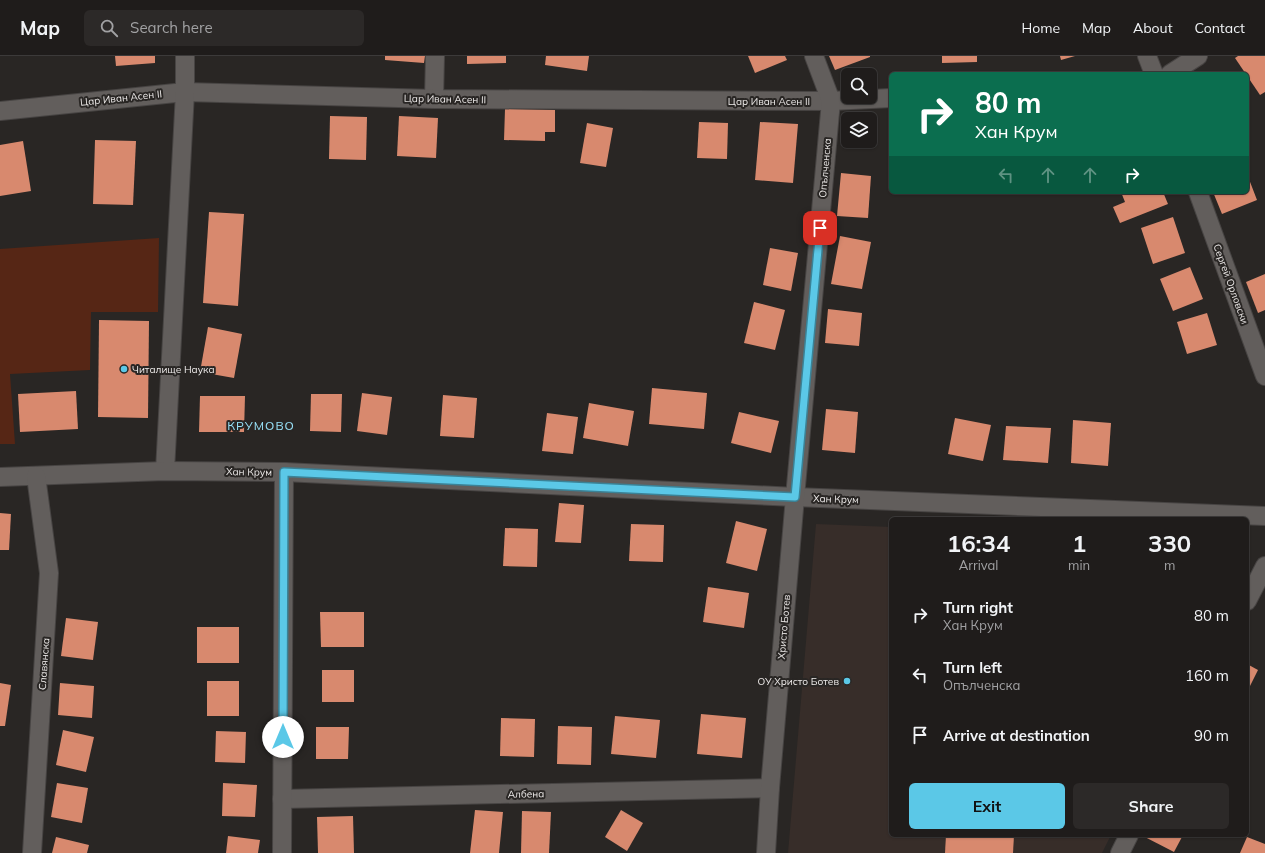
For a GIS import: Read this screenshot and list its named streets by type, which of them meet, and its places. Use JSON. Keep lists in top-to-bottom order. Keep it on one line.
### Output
{"streets":{"street":["Цар Иван Асен II","Опълченска","Сергей Орловски","Хан Крум","Христо Ботев","Славянска","Албена"]},"crossings":[["Цар Иван Асен II","Опълченска"],["Опълченска","Хан Крум"],["Опълченска","Христо Ботев"],["Хан Крум","Христо Ботев"],["Хан Крум","Славянска"],["Христо Ботев","Албена"]],"districts":["КРУМОВО"],"places":["Читалище Наука","ОУ Христо Ботев"],"page":{"header":"Map","search":"Search here","nav":["Home","Map","About","Contact"],"turn":["80 m","Хан Крум"],"eta":["16:34","Arrival","1","min","330","m"],"list":[{"name":"Turn right","note":"Хан Крум","value":"80 m"},{"name":"Turn left","note":"Опълченска","value":"160 m"},{"name":"Arrive at destination","value":"90 m"}],"buttons":["Exit","Share"]}}
